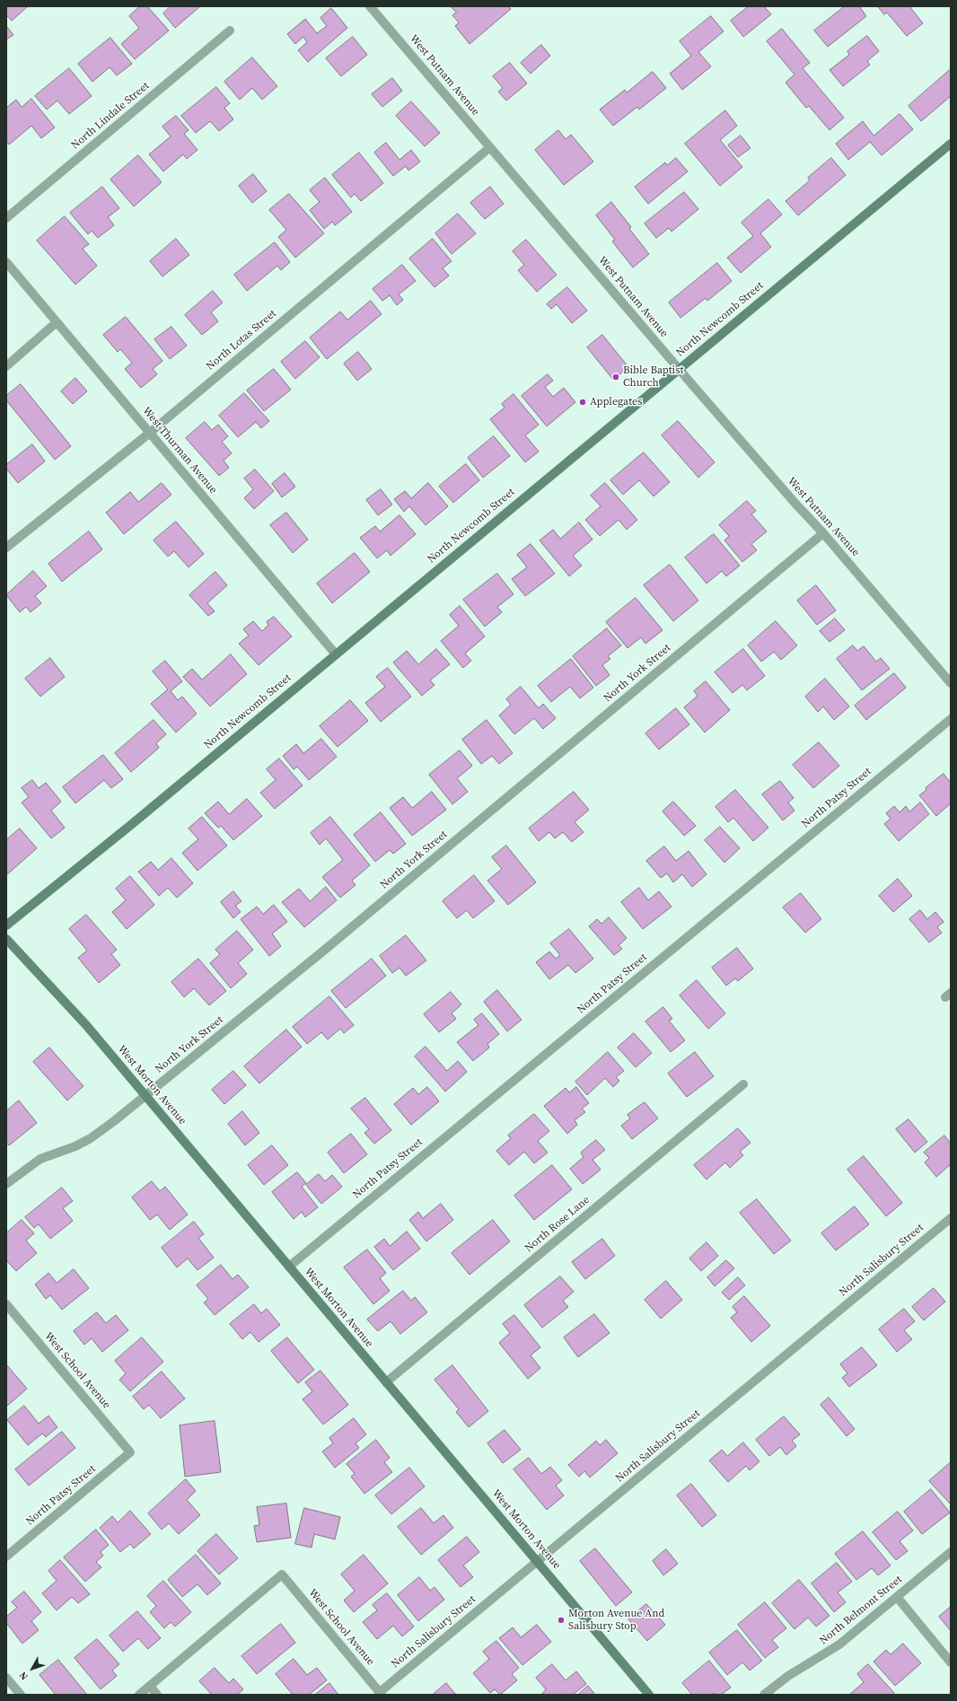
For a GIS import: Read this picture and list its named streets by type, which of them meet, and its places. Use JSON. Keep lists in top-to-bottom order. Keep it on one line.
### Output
{"streets":{"main road":["North Newcomb Street","West Morton Avenue"],"street":["West Putnam Avenue","North Lindale Street","North Lotas Street","West Thurman Avenue","North York Street","North Patsy Street","North Rose Lane","North Salisbury Street","West School Avenue","North Belmont Street"]},"crossings":[["West Putnam Avenue","North Newcomb Street"],["West Putnam Avenue","North Lotas Street"],["West Putnam Avenue","North York Street"],["North Newcomb Street","West Thurman Avenue"],["North Lotas Street","West Thurman Avenue"],["North York Street","West Morton Avenue"],["North Patsy Street","West Morton Avenue"],["North Patsy Street","West School Avenue"],["West Morton Avenue","North Rose Lane"],["West Morton Avenue","North Salisbury Street"],["North Salisbury Street","West School Avenue"]],"places":["Bible Baptist Church","Applegates","Morton Avenue And Salisbury Stop"],"north":"bottom left"}
